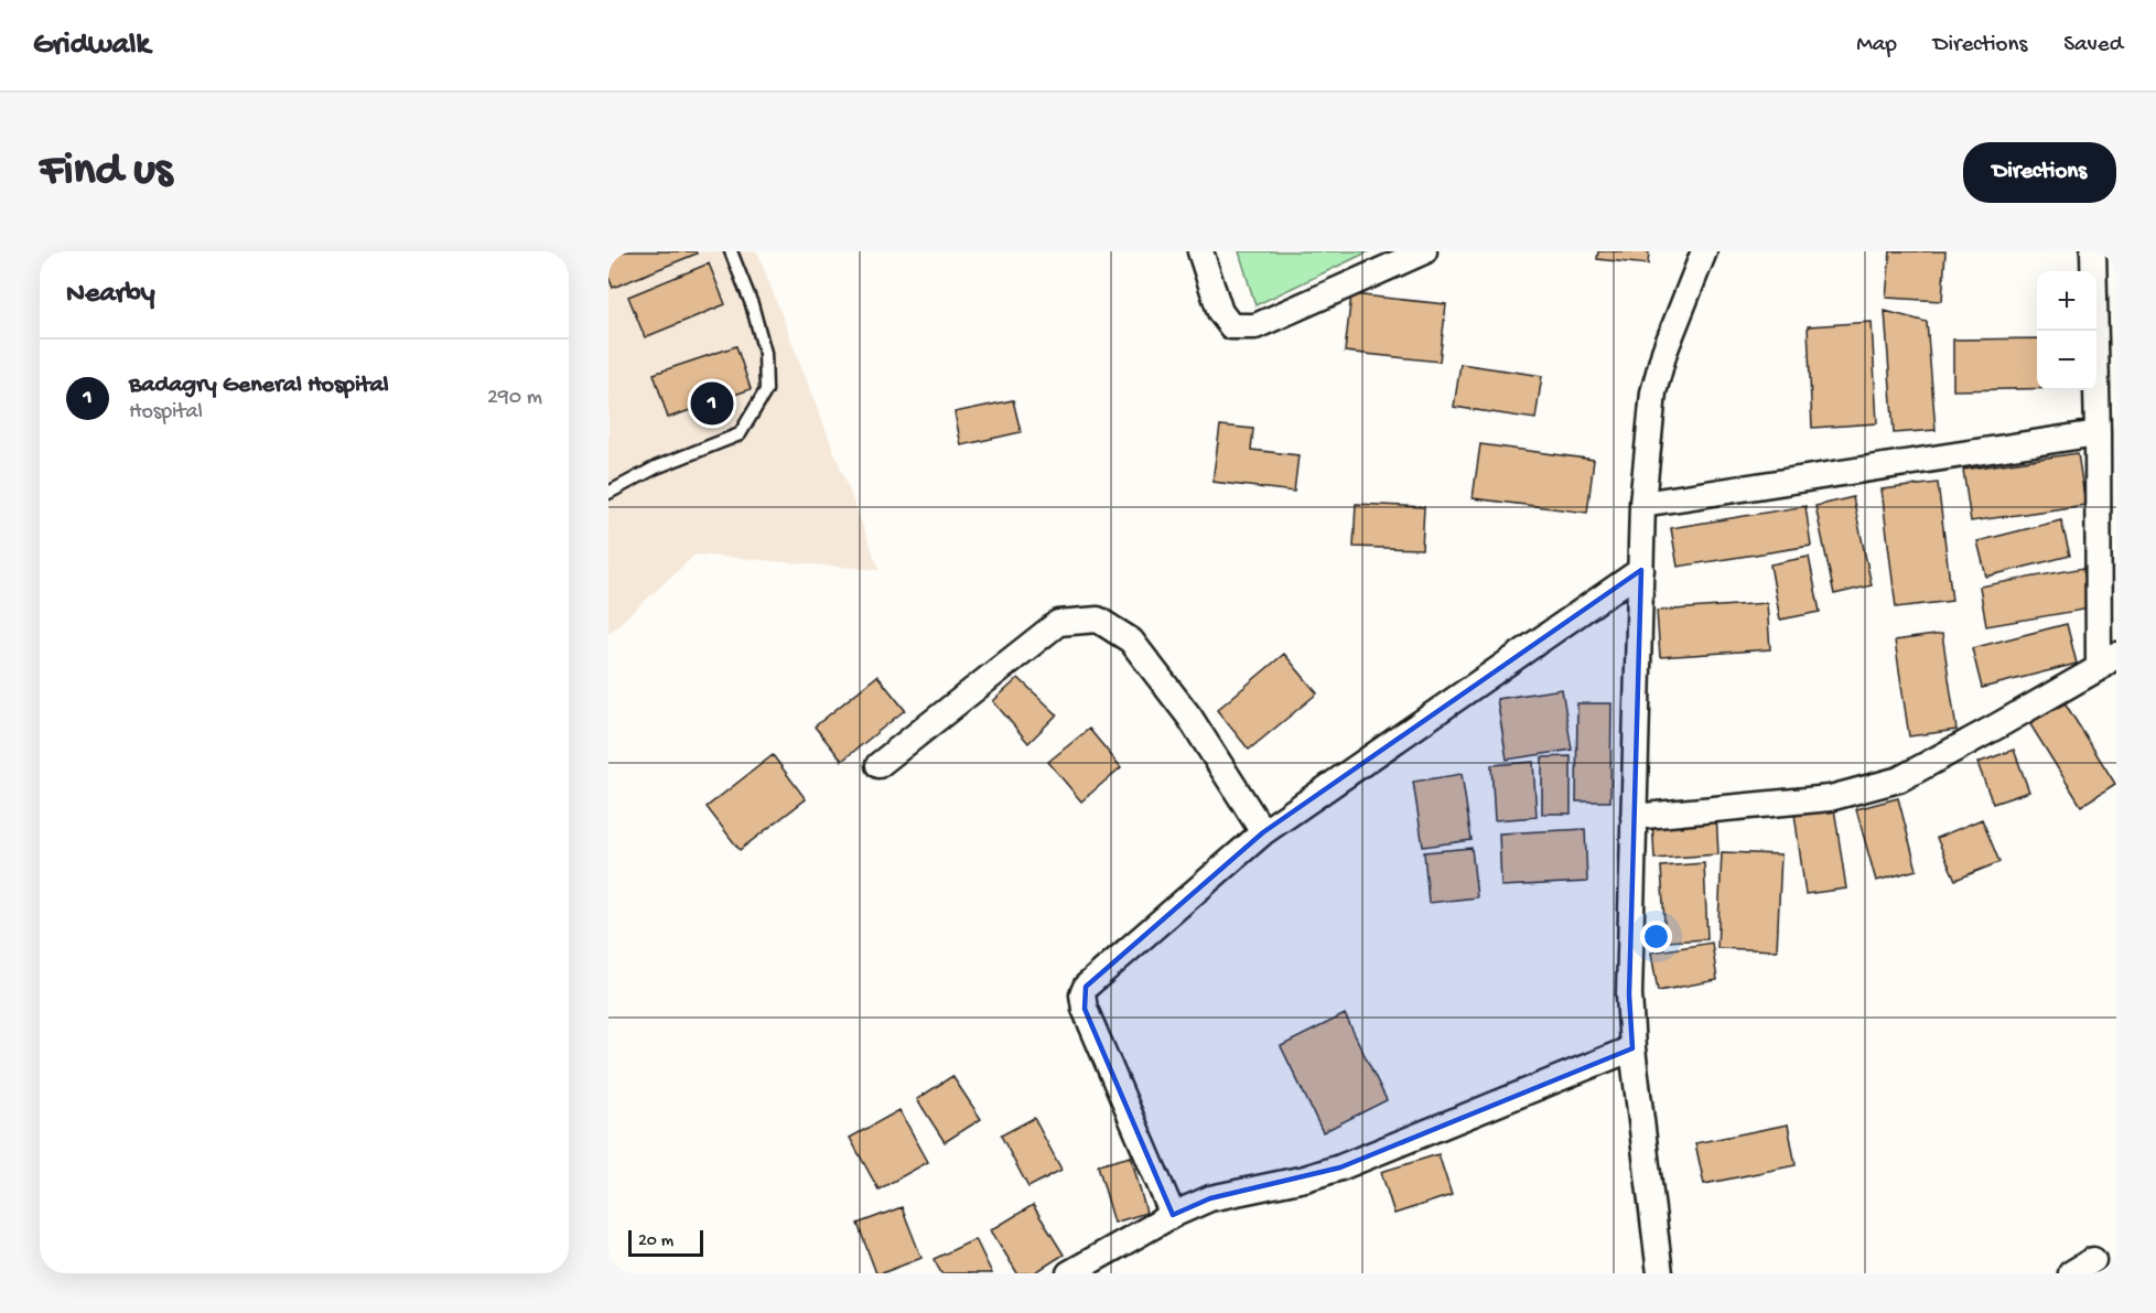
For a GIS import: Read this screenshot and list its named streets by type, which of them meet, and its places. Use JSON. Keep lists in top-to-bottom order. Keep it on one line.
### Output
{"scale_bar":"20 m","page":{"header":"Gridwalk","nav":["Map","Directions","Saved"],"buttons":"Directions","title":"Find us","heading":"Nearby","map_buttons":["+","−"],"list":[{"mark":"1","name":"Badagry General Hospital","note":"Hospital","value":"290 m"}],"pins":"1","scale":"20 m"}}
